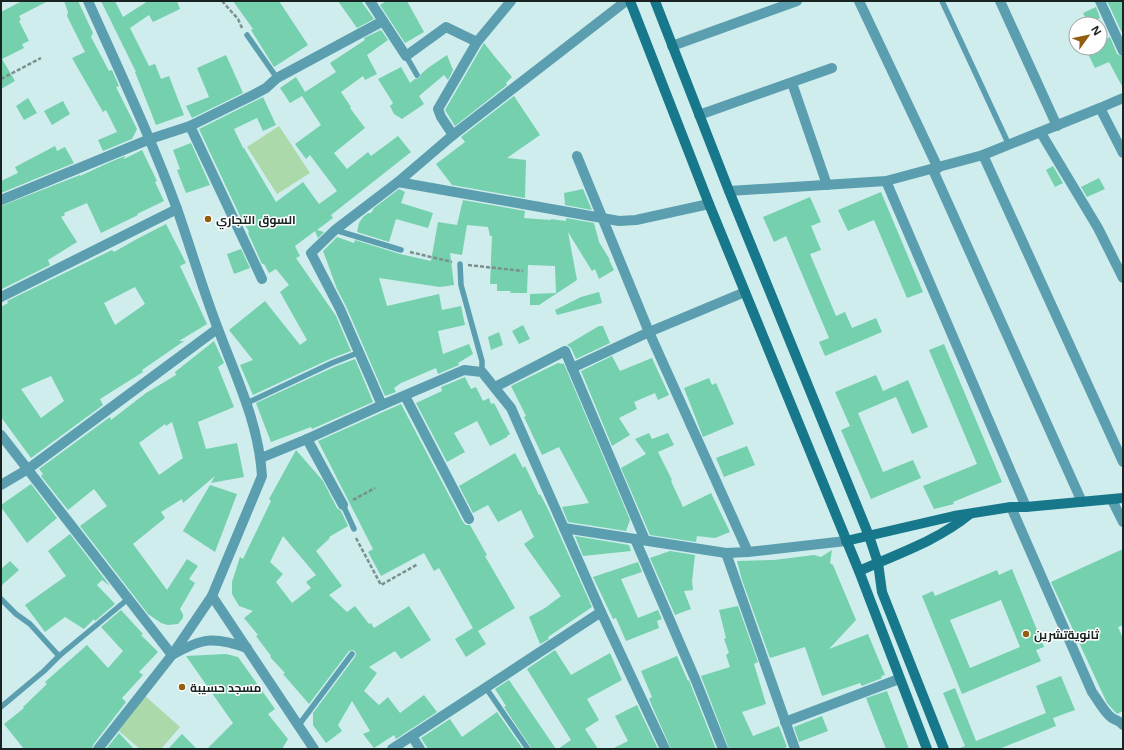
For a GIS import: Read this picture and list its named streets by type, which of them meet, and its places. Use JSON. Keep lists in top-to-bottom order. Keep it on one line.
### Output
{"places":["السوق التجاري","ثانويةتشرين","مسجد حسيبة"],"north":"top right"}
